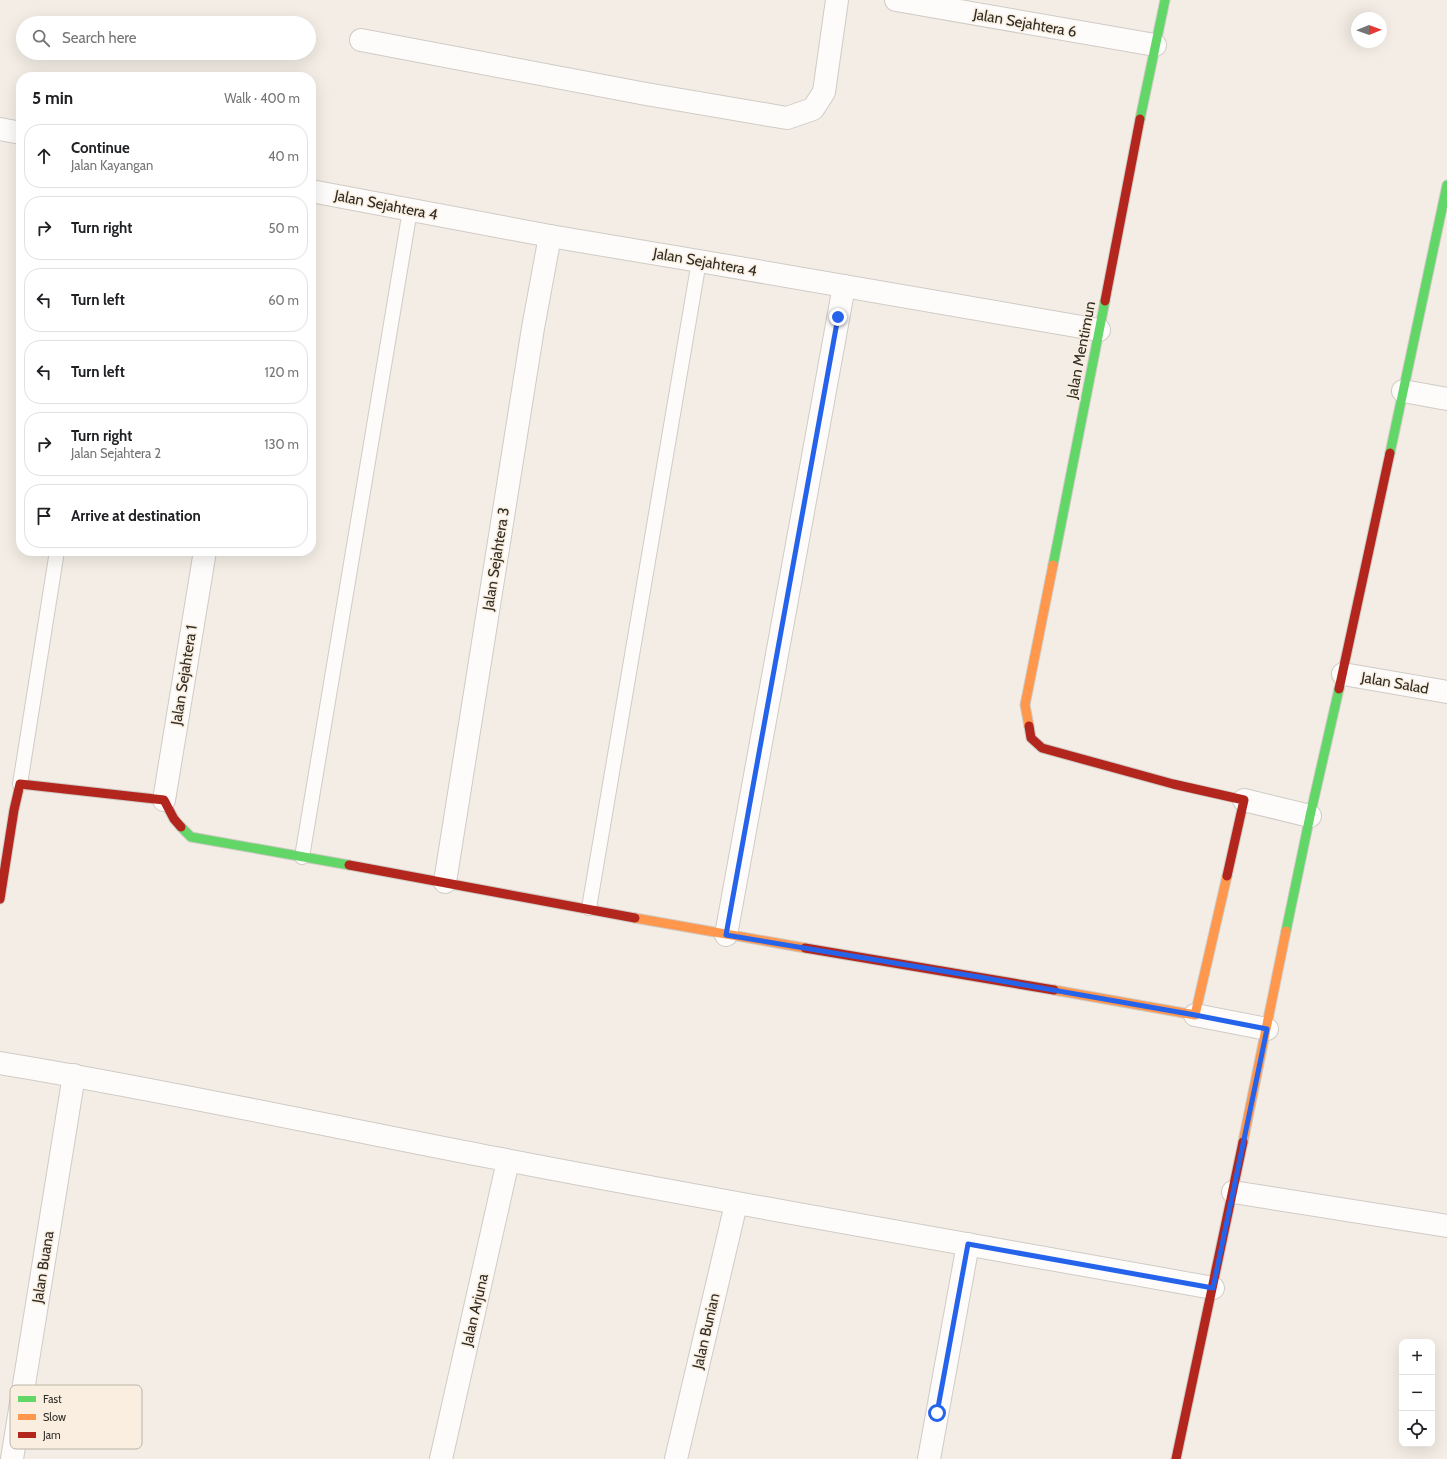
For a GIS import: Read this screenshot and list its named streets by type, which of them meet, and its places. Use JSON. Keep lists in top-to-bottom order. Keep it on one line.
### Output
{"streets":{"street":["Jalan Sejahtera 6","Jalan Sejahtera 4","Jalan Mentimun","Jalan Sejahtera 3","Jalan Sejahtera 1","Jalan Salad","Jalan Buana","Jalan Arjuna","Jalan Bunian"]},"crossings":[["Jalan Sejahtera 6","Jalan Mentimun"],["Jalan Sejahtera 4","Jalan Mentimun"],["Jalan Sejahtera 4","Jalan Sejahtera 3"]],"legend":["Fast","Slow","Jam"],"north":"right","page":{"search":"Search here","heading":["5 min","Walk · 400 m"],"list":[["Continue","Jalan Kayangan","40 m"],["Turn right","50 m"],["Turn left","60 m"],["Turn left","120 m"],["Turn right","Jalan Sejahtera 2","130 m"],"Arrive at destination"],"map_buttons":["+","−"]}}
